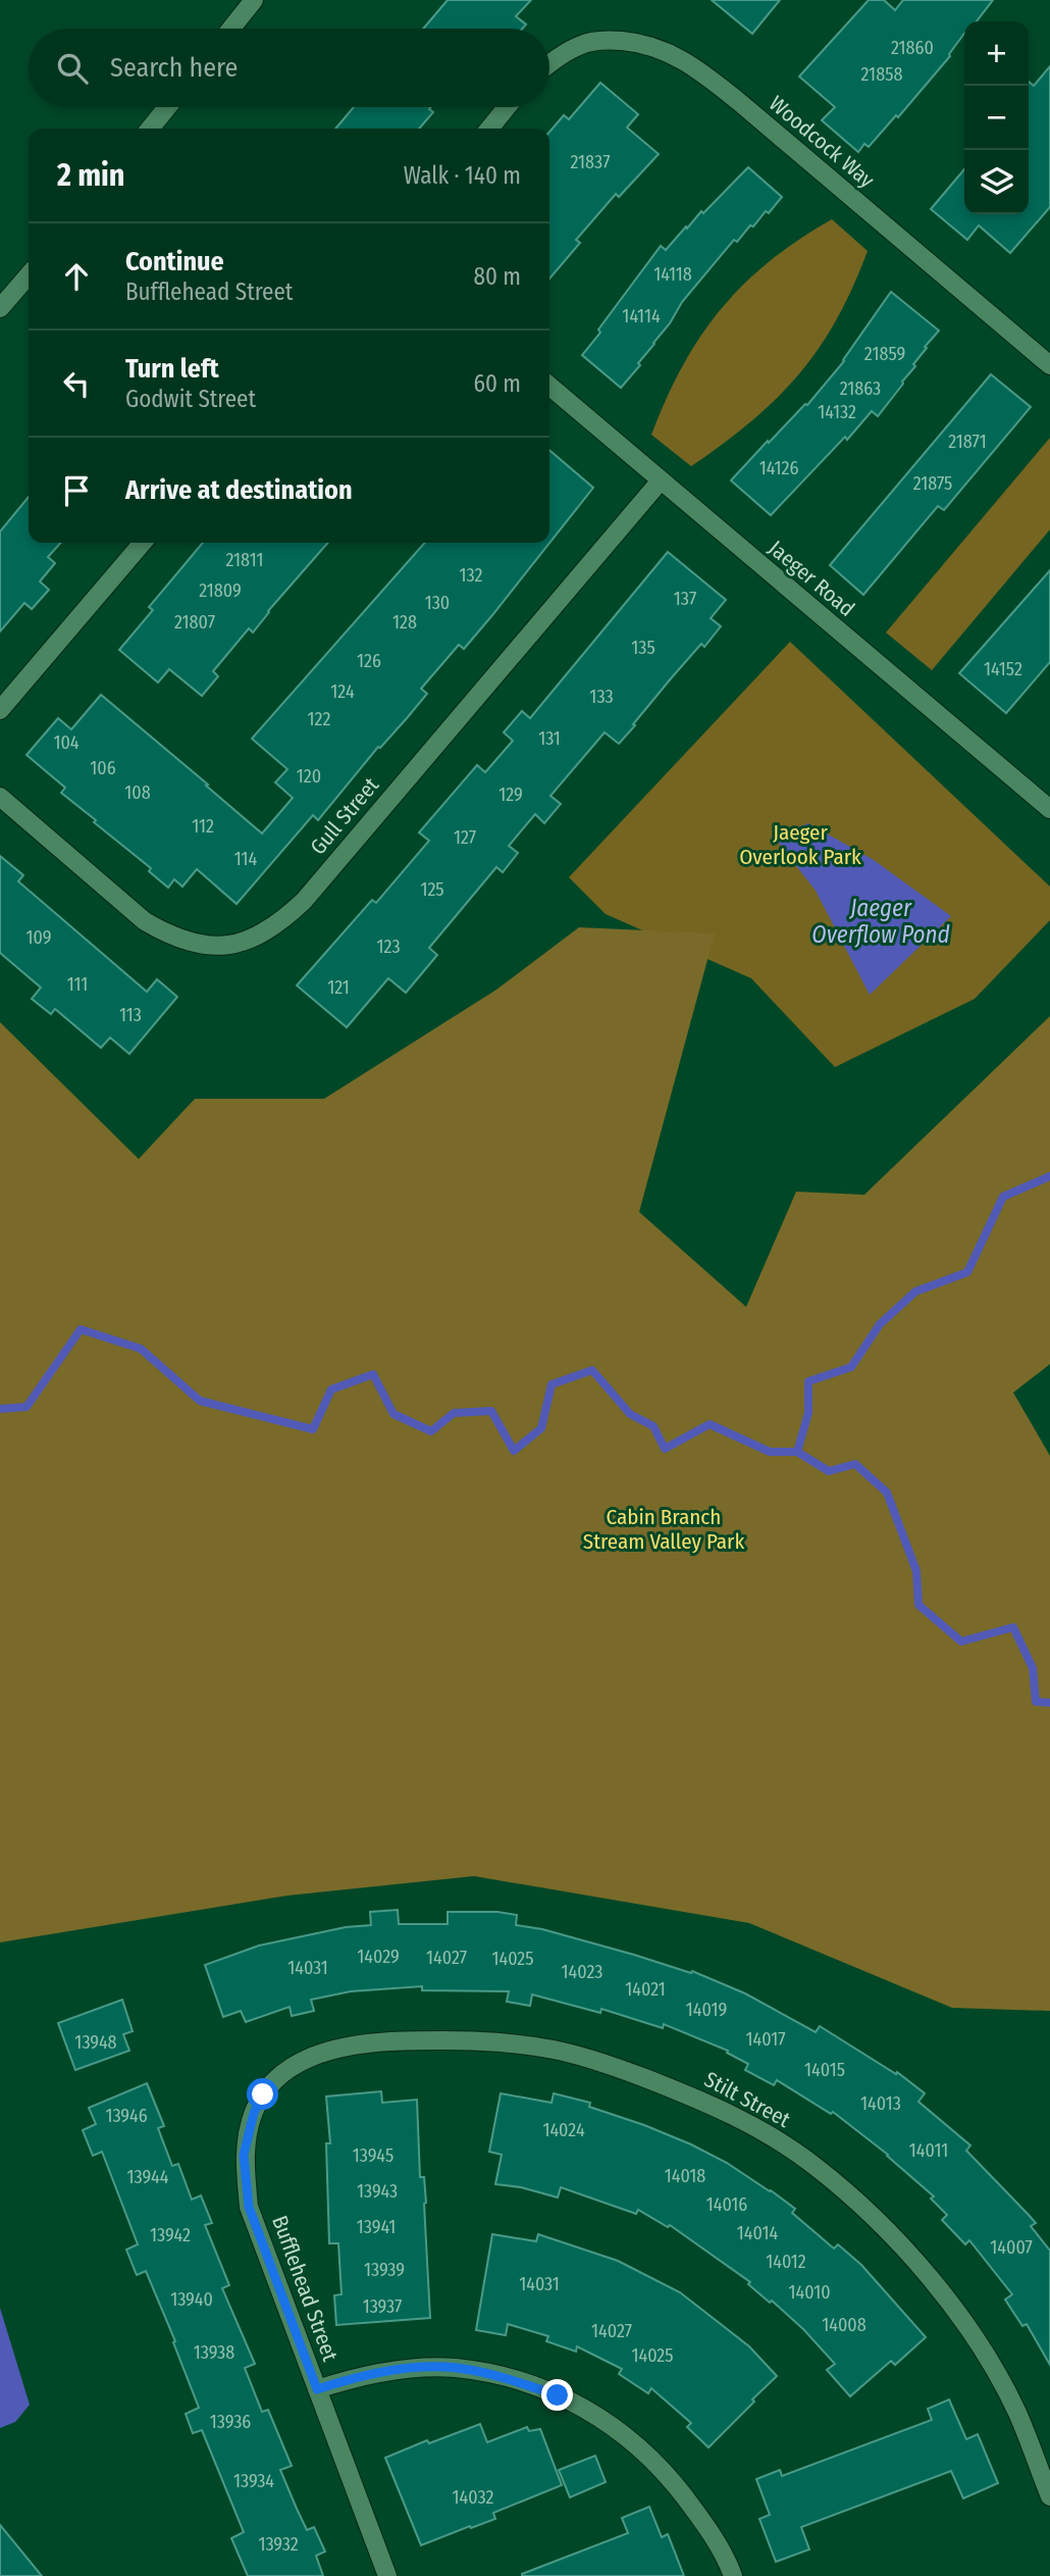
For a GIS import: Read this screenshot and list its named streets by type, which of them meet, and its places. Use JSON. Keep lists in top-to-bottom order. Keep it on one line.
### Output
{"streets":{"street":["Woodcock Way","Jaeger Road","Gull Street","Stilt Street","Bufflehead Street"]},"crossings":[["Jaeger Road","Gull Street"],["Stilt Street","Bufflehead Street"]],"water":["Jaeger Overflow Pond"],"parks":["Jaeger Overlook Park","Cabin Branch Stream Valley Park"],"house_numbers":["21860","21858","21837","14118","14114","21859","21863","14132","21871","14126","21875","21811","132","21809","137","130","21807","128","135","126","14152","124","133","122","131","104","106","120","108","129","112","127","114","125","109","123","111","121","113","14029","14027","14025","14031","14023","14021","14019","14017","13948","14015","14013","13946","14024","14011","13945","14018","13944","13943","14016","13941","14014","13942","14007","14012","13939","14031","14010","13940","13937","14008","14027","13938","14025","13936","13934","14032","13932"],"page":{"map_buttons":["+","−"],"search":"Search here","heading":["2 min","Walk · 140 m"],"list":[["Continue","Bufflehead Street","80 m"],["Turn left","Godwit Street","60 m"],"Arrive at destination"]}}
